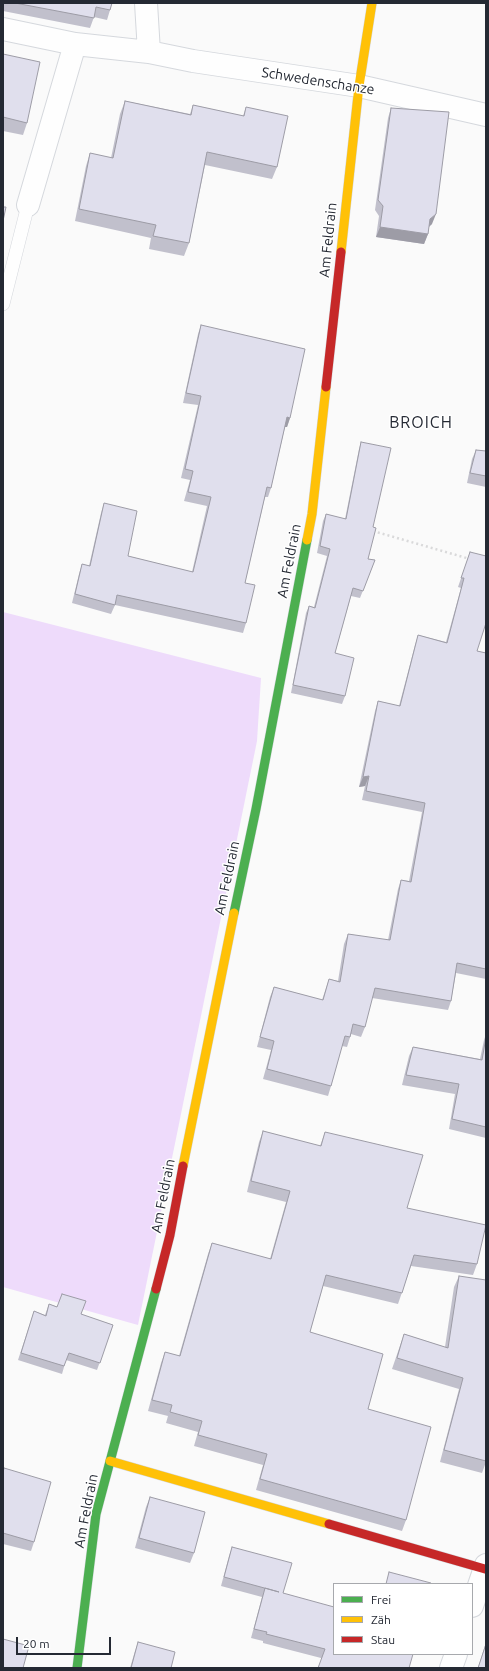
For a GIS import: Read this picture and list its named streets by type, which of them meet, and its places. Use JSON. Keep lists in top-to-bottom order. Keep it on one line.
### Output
{"streets":{"street":["Schwedenschanze","Am Feldrain"]},"crossings":[["Schwedenschanze","Am Feldrain"]],"districts":["BROICH"],"legend":["Frei","Zäh","Stau"],"scale_bar":"20 m"}
